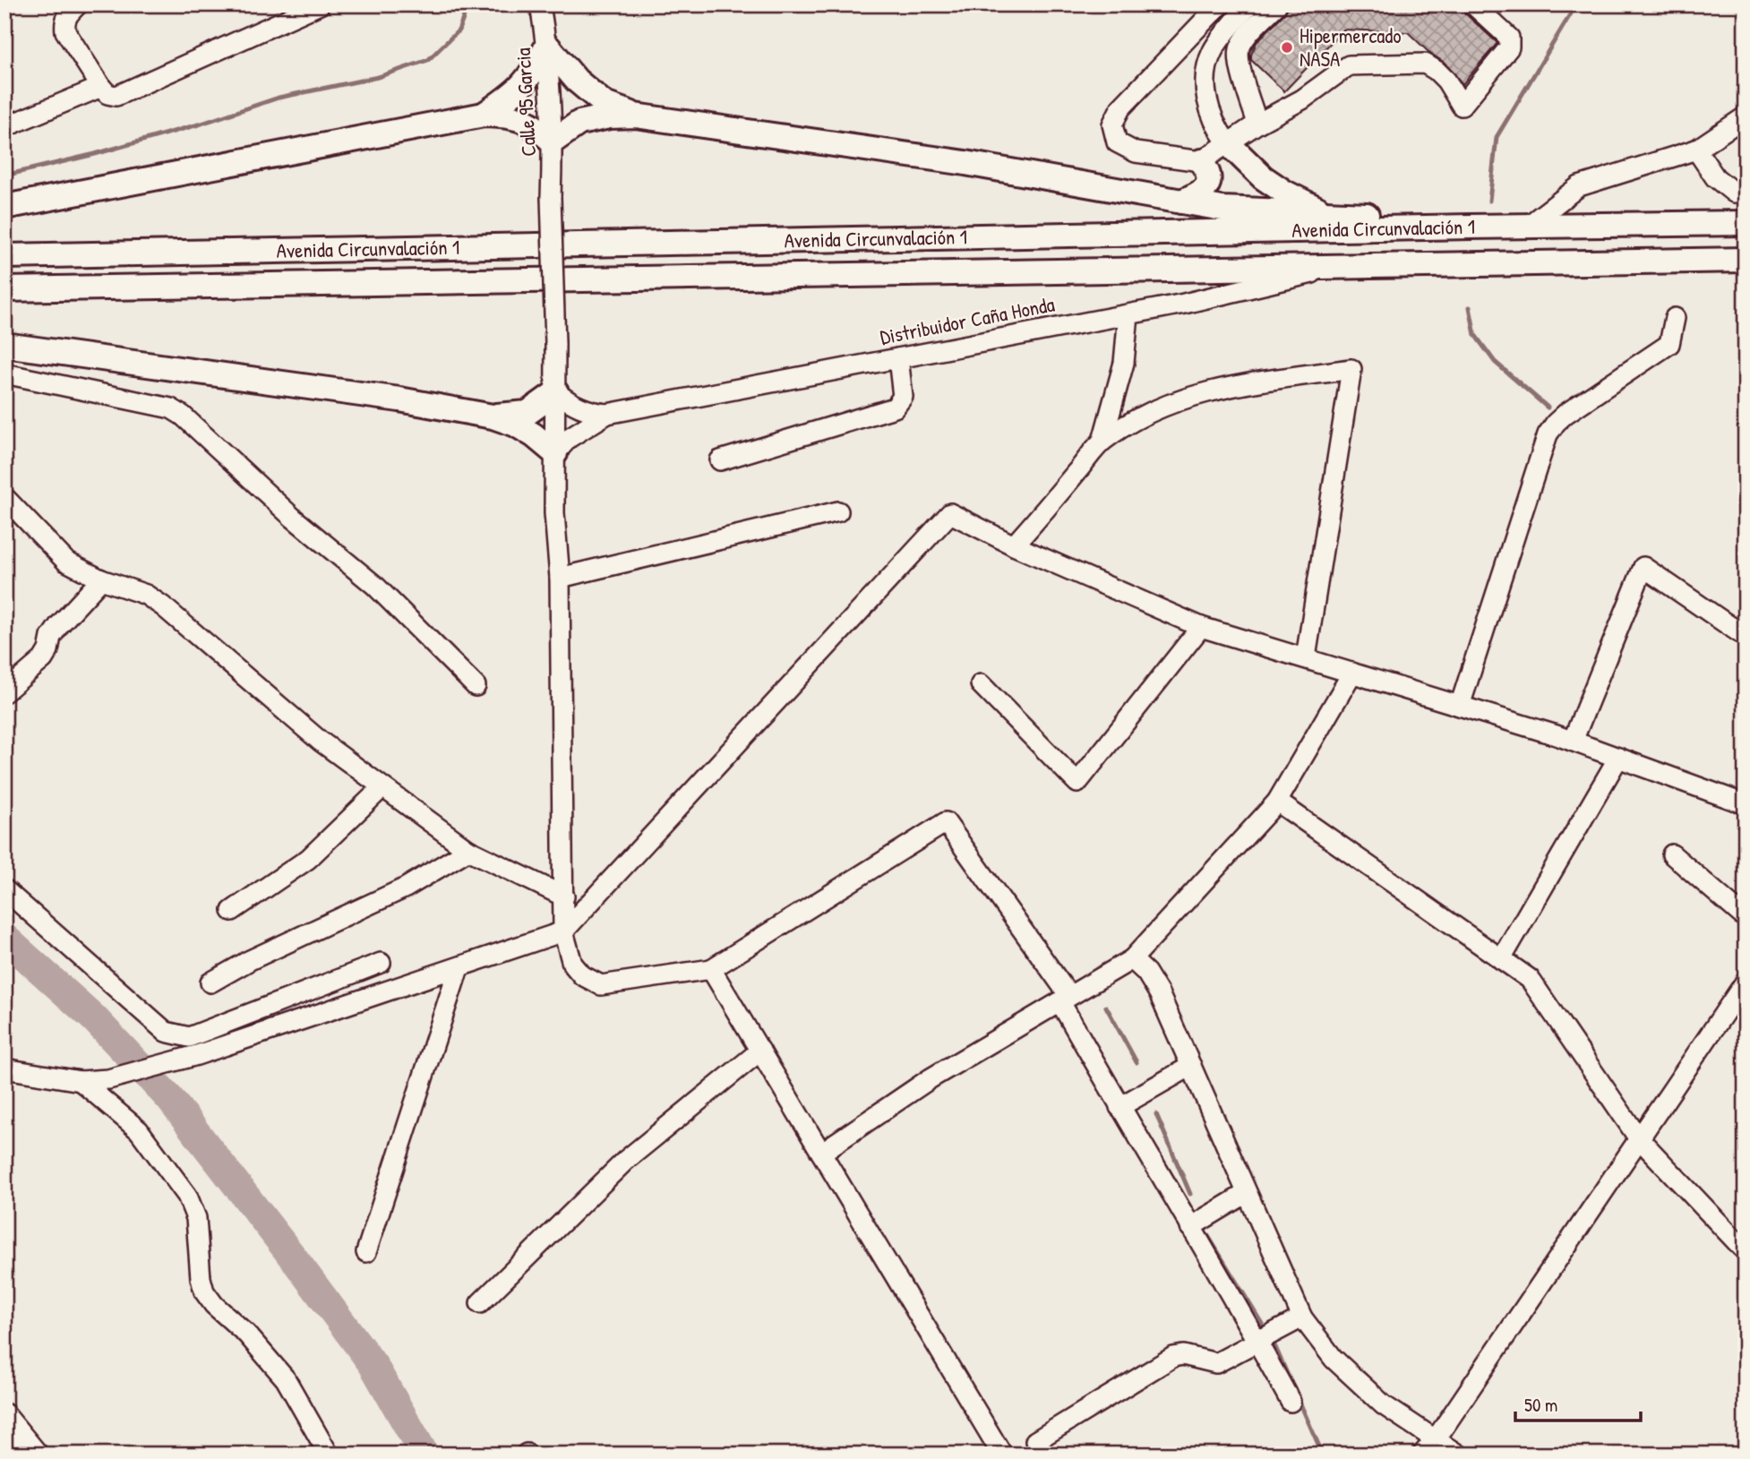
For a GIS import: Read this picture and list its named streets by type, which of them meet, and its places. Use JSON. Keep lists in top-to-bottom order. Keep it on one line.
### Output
{"streets":{"main road":["Avenida Circunvalación 1"],"street":["Calle 95 Garcia","Distribuidor Caña Honda"]},"crossings":[["Calle 95 Garcia","Distribuidor Caña Honda"],["Avenida Circunvalación 1","Distribuidor Caña Honda"]],"places":["Hipermercado NASA"],"scale_bar":"50 m"}
